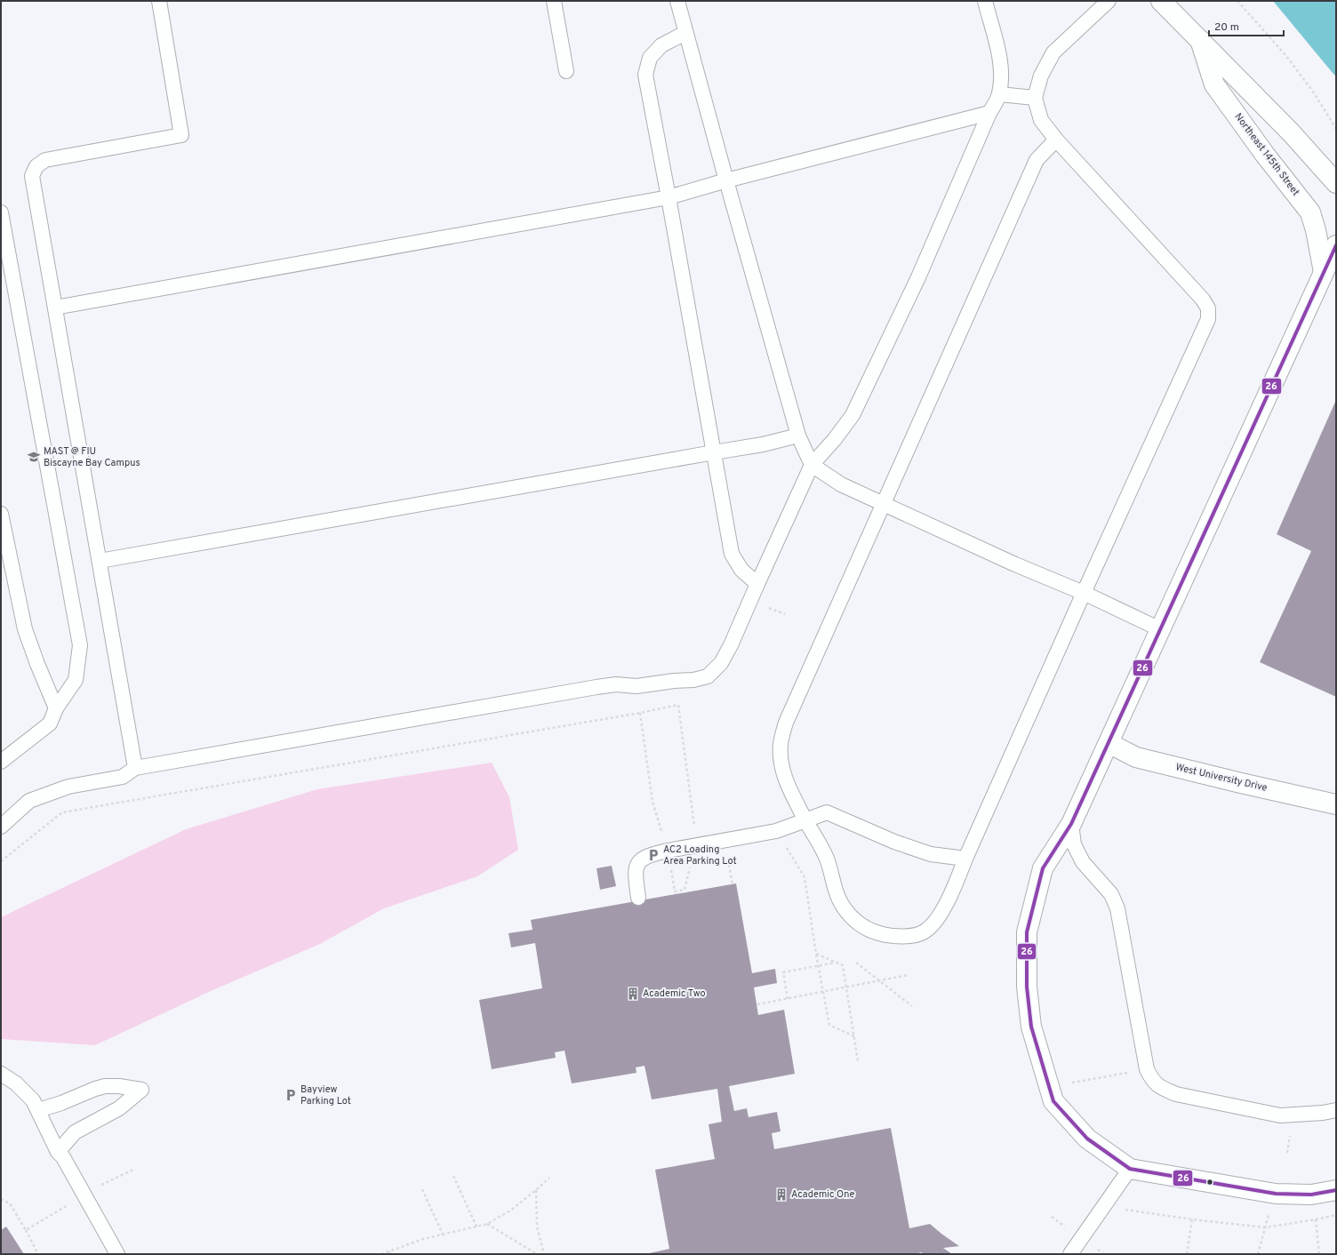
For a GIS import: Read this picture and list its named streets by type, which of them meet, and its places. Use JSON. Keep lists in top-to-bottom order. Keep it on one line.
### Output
{"streets":{"street":["Northeast 145th Street","West University Drive"]},"places":{"school or university":["MAST @ FIU Biscayne Bay Campus"],"parking":["AC2 Loading Area Parking Lot","Bayview Parking Lot"],"building":["Academic Two","Academic One"]},"lines":["transit line 26"],"scale_bar":"20 m"}
